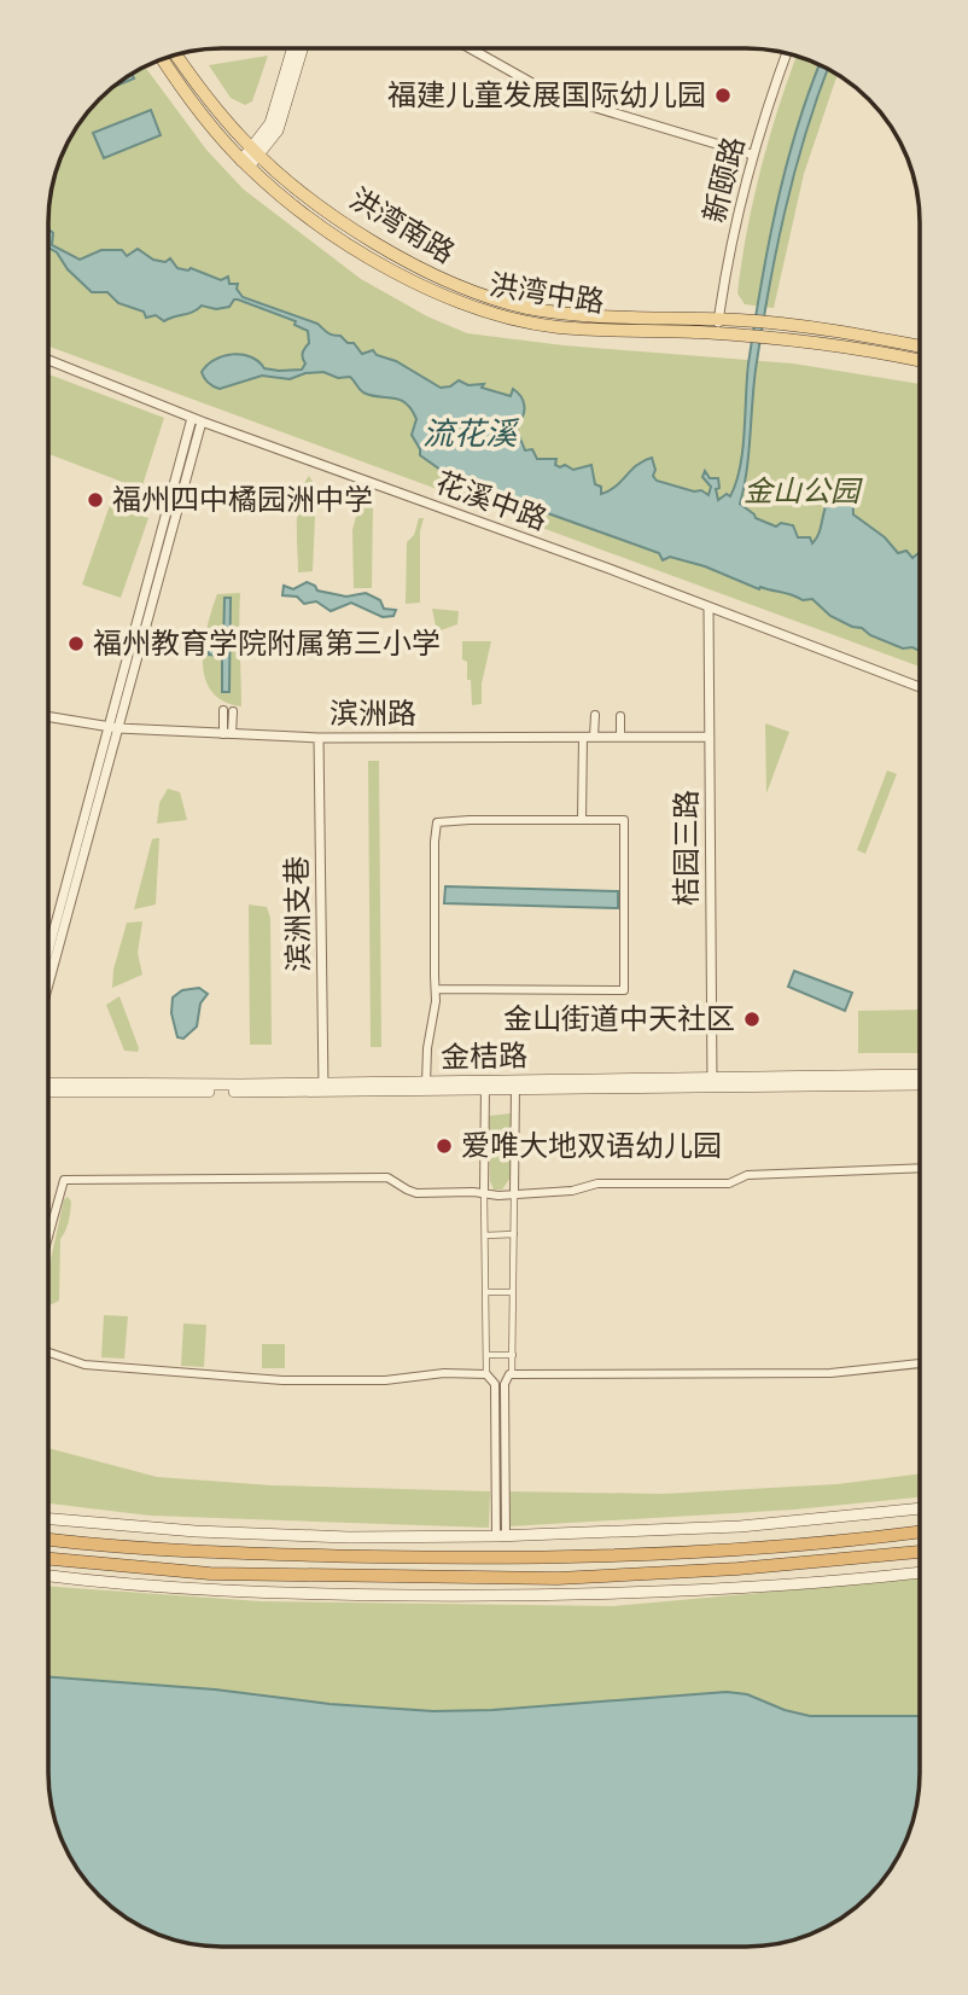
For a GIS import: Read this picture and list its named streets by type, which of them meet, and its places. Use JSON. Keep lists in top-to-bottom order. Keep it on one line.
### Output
{"streets":{"main road":["洪湾南路","洪湾中路","金桔路"],"street":["新颐路","花溪中路","滨洲路","桔园三路","滨洲支巷"]},"crossings":[["新颐路","洪湾南路"],["新颐路","洪湾中路"],["花溪中路","桔园三路"],["滨洲路","桔园三路"],["滨洲路","滨洲支巷"],["桔园三路","金桔路"],["滨洲支巷","金桔路"]],"water":["流花溪"],"parks":["金山公园"],"places":["福建儿童发展国际幼儿园","福州四中橘园洲中学","福州教育学院附属第三小学","金山街道中天社区","爱唯大地双语幼儿园"]}
